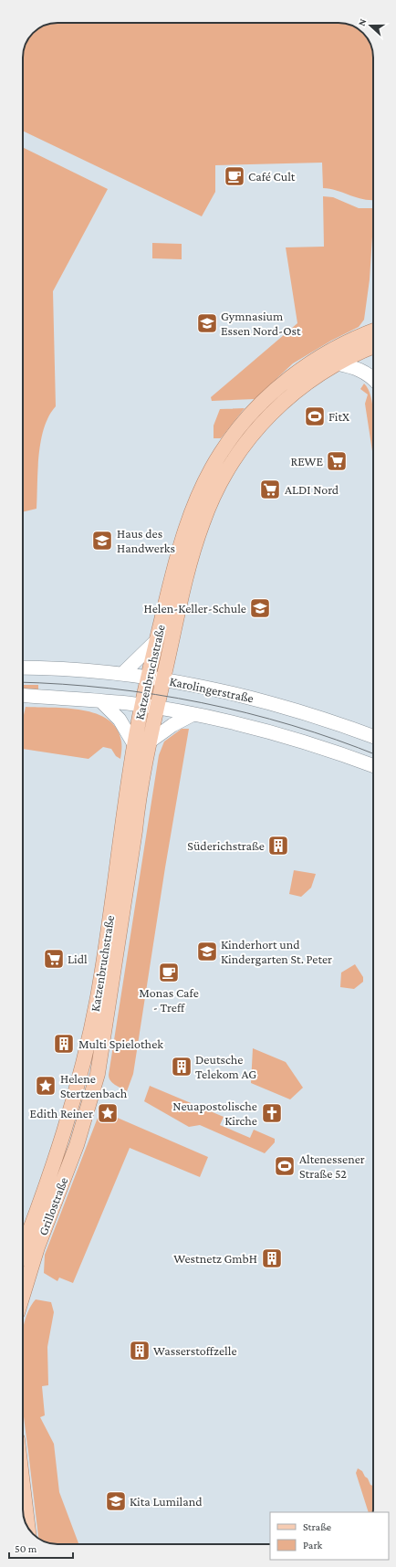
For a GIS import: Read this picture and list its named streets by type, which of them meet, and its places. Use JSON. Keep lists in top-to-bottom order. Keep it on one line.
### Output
{"streets":{"main road":["Katzenbruchstraße","Karolingerstraße","Grillostraße"]},"crossings":[["Katzenbruchstraße","Karolingerstraße"],["Katzenbruchstraße","Grillostraße"]],"places":{"cafe":["Café Cult","Monas Cafe - Treff"],"school or university":["Gymnasium Essen Nord-Ost","Haus des Handwerks","Helen-Keller-Schule","Kinderhort und Kindergarten St. Peter","Kita Lumiland"],"sports":["FitX","Altenessener Straße 52"],"supermarket":["REWE","ALDI Nord","Lidl"],"building":["Süderichstraße","Multi Spielothek","Deutsche Telekom AG","Westnetz GmbH","Wasserstoffzelle"],"place":["Helene Stertzenbach","Edith Reiner"],"church":["Neuapostolische Kirche"]},"legend":["Straße","Park"],"scale_bar":"50 m","north":"left"}
